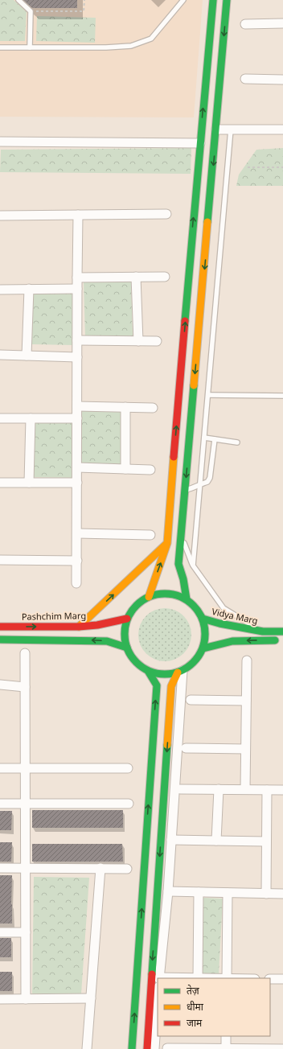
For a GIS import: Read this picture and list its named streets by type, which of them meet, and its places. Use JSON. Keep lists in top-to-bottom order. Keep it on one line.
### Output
{"streets":{"main road":["Pashchim Marg","Vidya Marg"]},"crossings":[["Pashchim Marg","Vidya Marg"]],"legend":["तेज़","धीमा","जाम"]}
